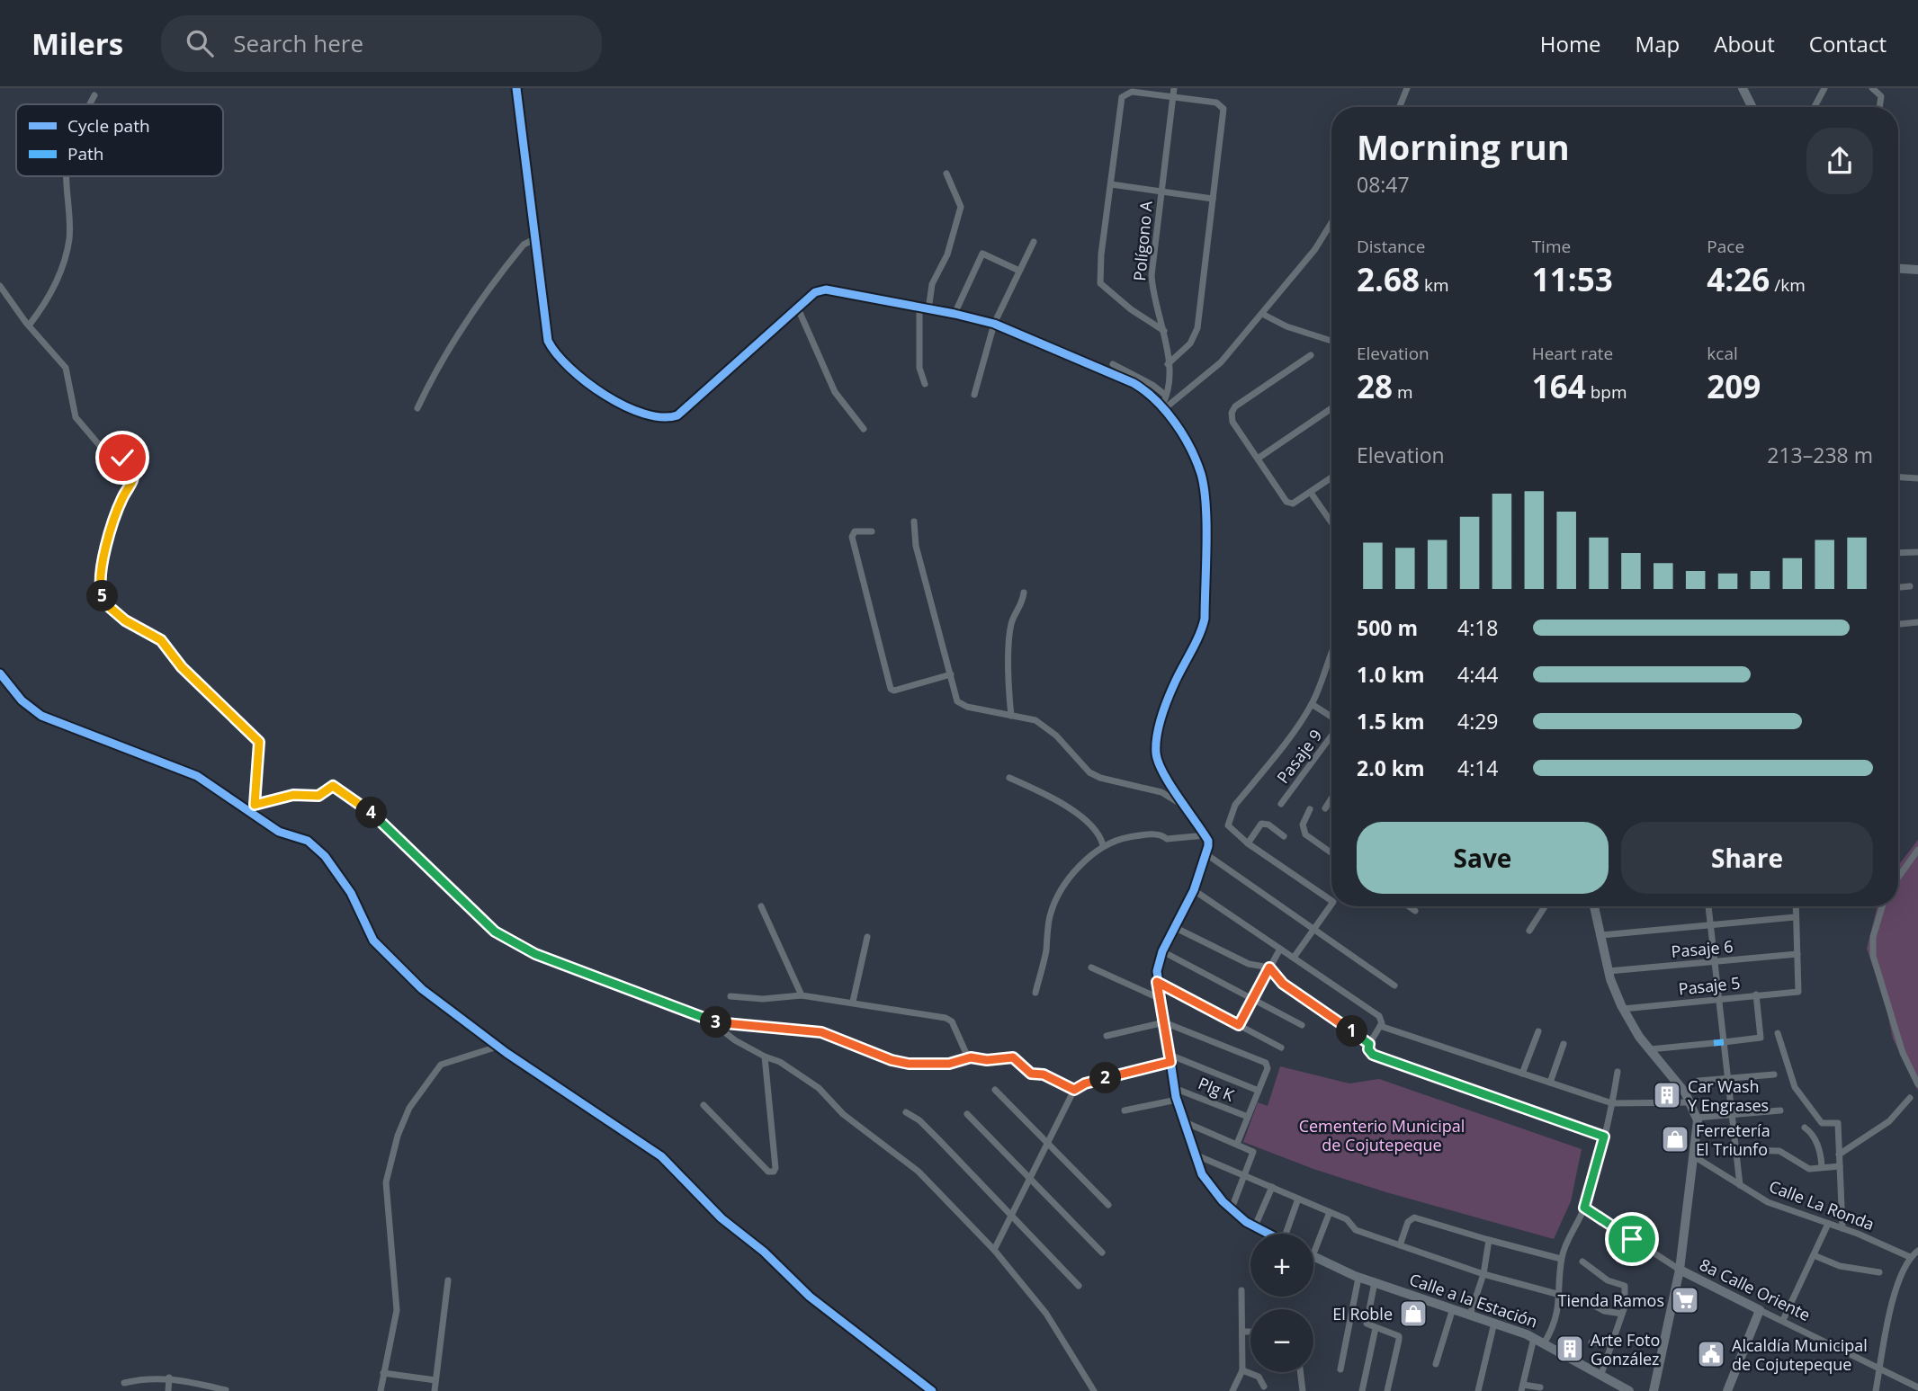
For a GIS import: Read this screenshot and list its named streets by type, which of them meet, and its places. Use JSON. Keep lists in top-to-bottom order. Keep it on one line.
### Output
{"streets":{"street":["Polígono A","Pasaje 9","Pasaje 6","Pasaje 5","Plg K","Calle La Ronda","8a Calle Oriente","Calle a la Estación"]},"crossings":[["Pasaje 6","Pasaje 5"]],"parks":["Cementerio Municipal de Cojutepeque"],"places":{"building":["Car Wash Y Engrases","Arte Foto González"],"shop":["Ferretería El Triunfo","El Roble"],"supermarket":["Tienda Ramos"],"public building":["Alcaldía Municipal de Cojutepeque"]},"legend":["Cycle path","Path"],"page":{"header":"Milers","search":"Search here","nav":["Home","Map","About","Contact"],"heading":["Morning run","08:47"],"stats":[["Distance","2.68 km"],["Time","11:53"],["Pace","4:26 /km"],["Elevation","28 m"],["Heart rate","164 bpm"],["kcal","209"]],"chart":["Elevation","213–238 m"],"pins":["5","4","3","1","2"],"list":[{"name":"500 m","note":"4:18"},{"name":"1.0 km","note":"4:44"},{"name":"1.5 km","note":"4:29"},{"name":"2.0 km","note":"4:14"}],"buttons":["Save","Share"],"map_buttons":["+","−"]}}
